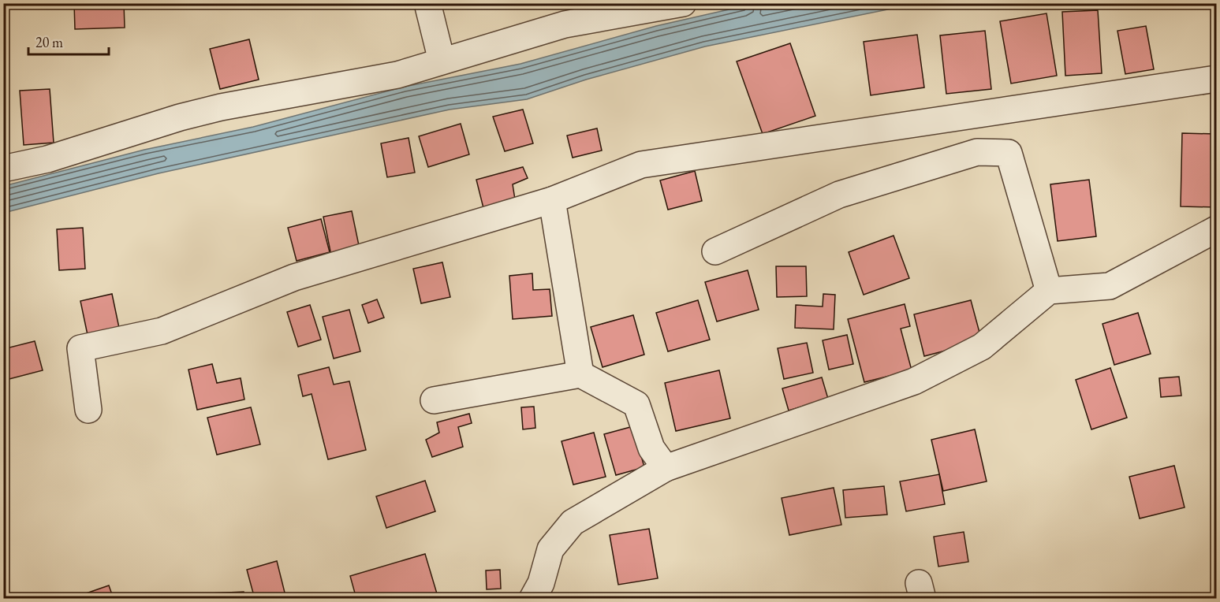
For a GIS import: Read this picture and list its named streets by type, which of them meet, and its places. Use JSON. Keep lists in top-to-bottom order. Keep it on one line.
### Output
{"scale_bar":"20 m"}
